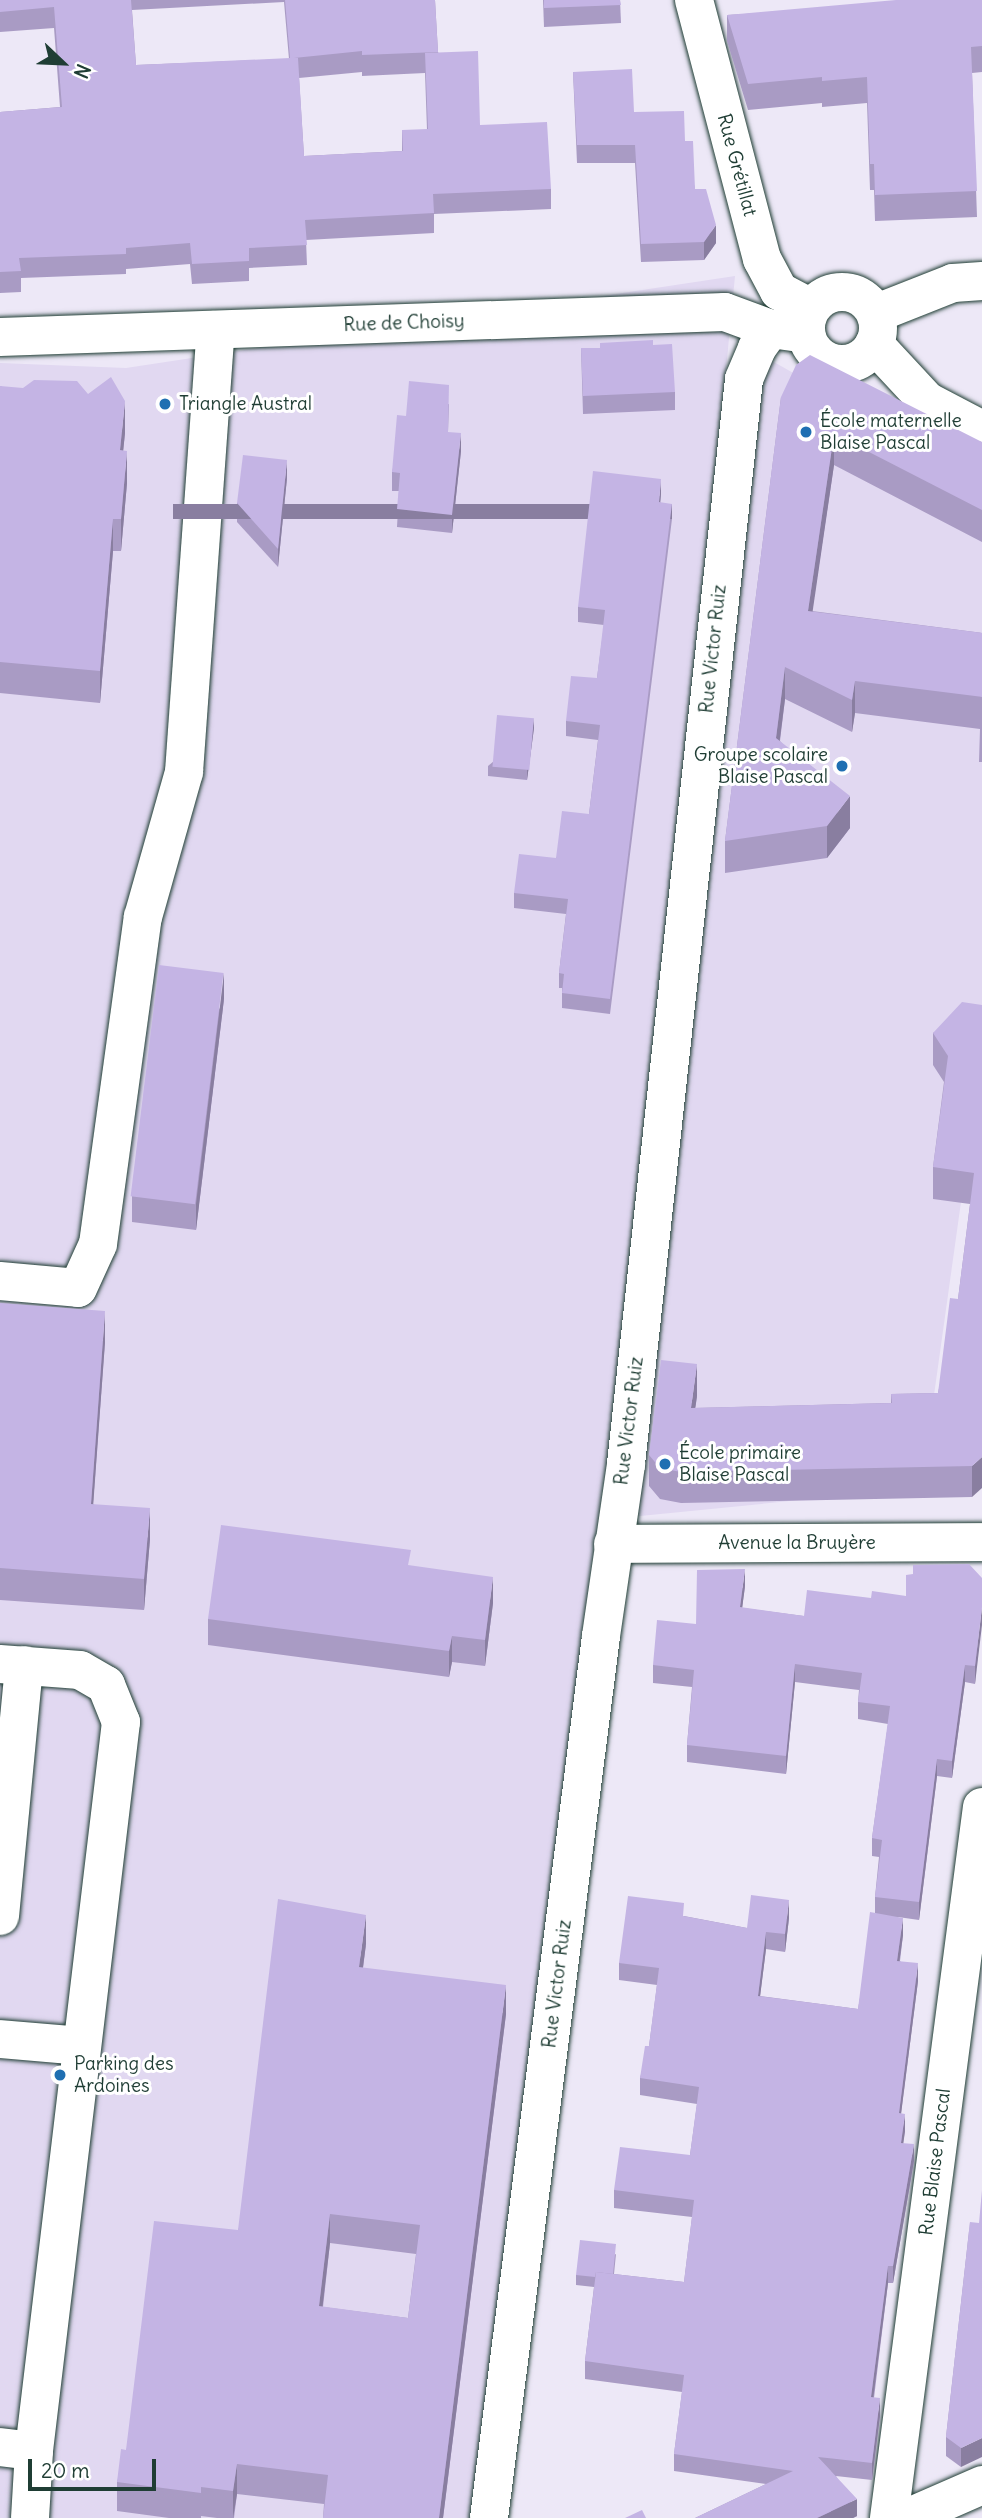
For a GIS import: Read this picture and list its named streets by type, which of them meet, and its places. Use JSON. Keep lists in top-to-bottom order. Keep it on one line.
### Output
{"streets":{"street":["Rue Grétillat","Rue de Choisy","Rue Victor Ruiz","Avenue la Bruyère","Rue Blaise Pascal"]},"crossings":[["Rue Grétillat","Rue de Choisy"],["Rue Grétillat","Rue Victor Ruiz"],["Rue de Choisy","Rue Victor Ruiz"],["Rue Victor Ruiz","Avenue la Bruyère"]],"places":["Triangle Austral","École maternelle Blaise Pascal","Groupe scolaire Blaise Pascal","École primaire Blaise Pascal","Parking des Ardoines"],"scale_bar":"20 m","north":"bottom right"}
